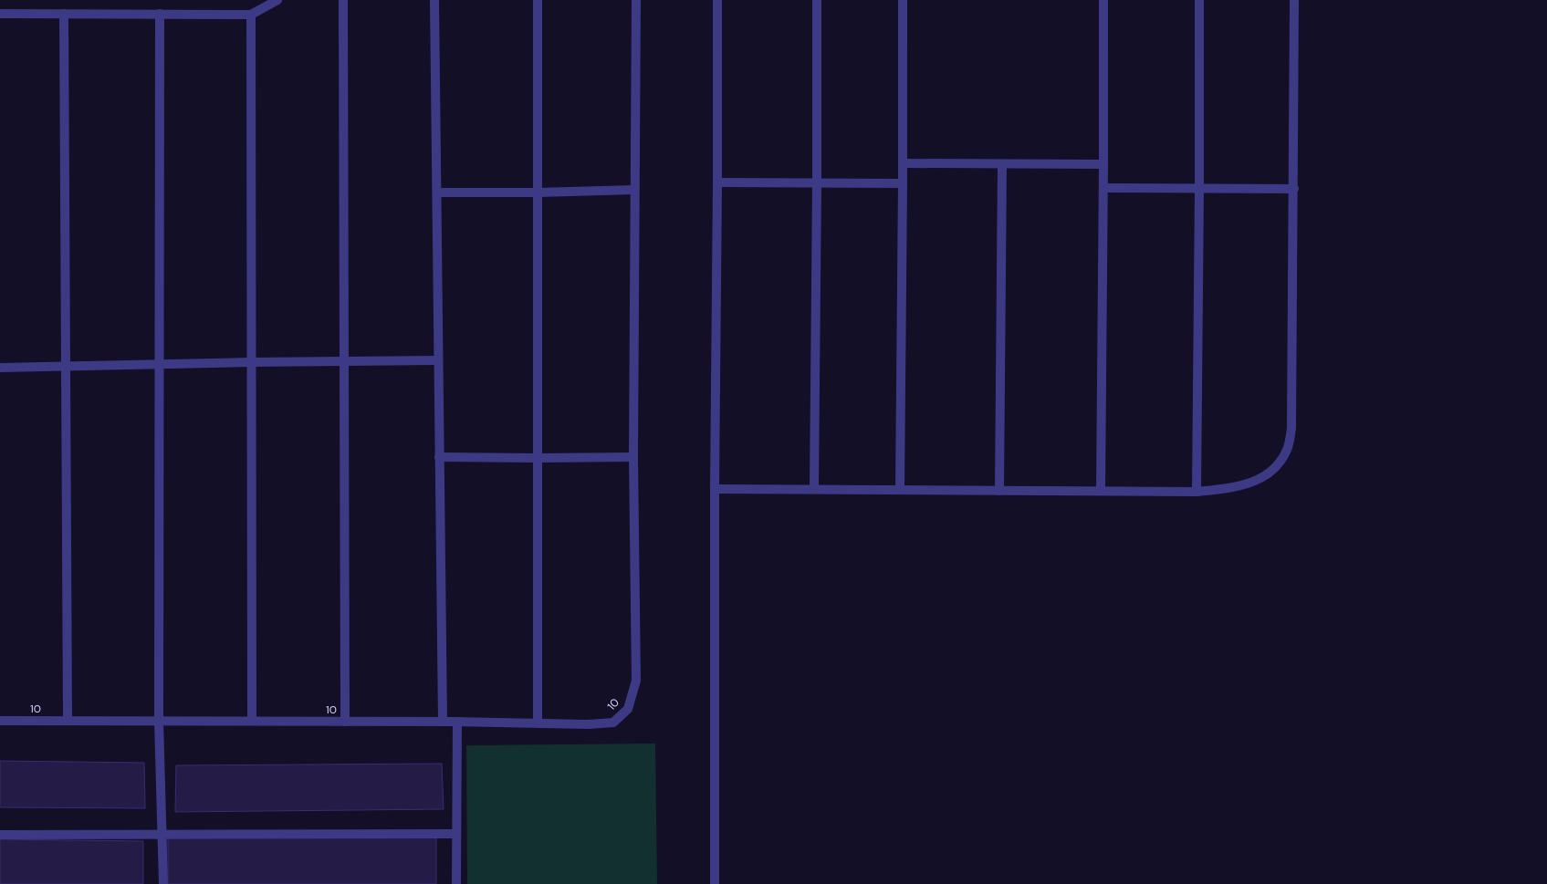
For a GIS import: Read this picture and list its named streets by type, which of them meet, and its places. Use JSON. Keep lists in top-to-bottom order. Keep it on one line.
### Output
{"streets":{"street":["10"]}}
